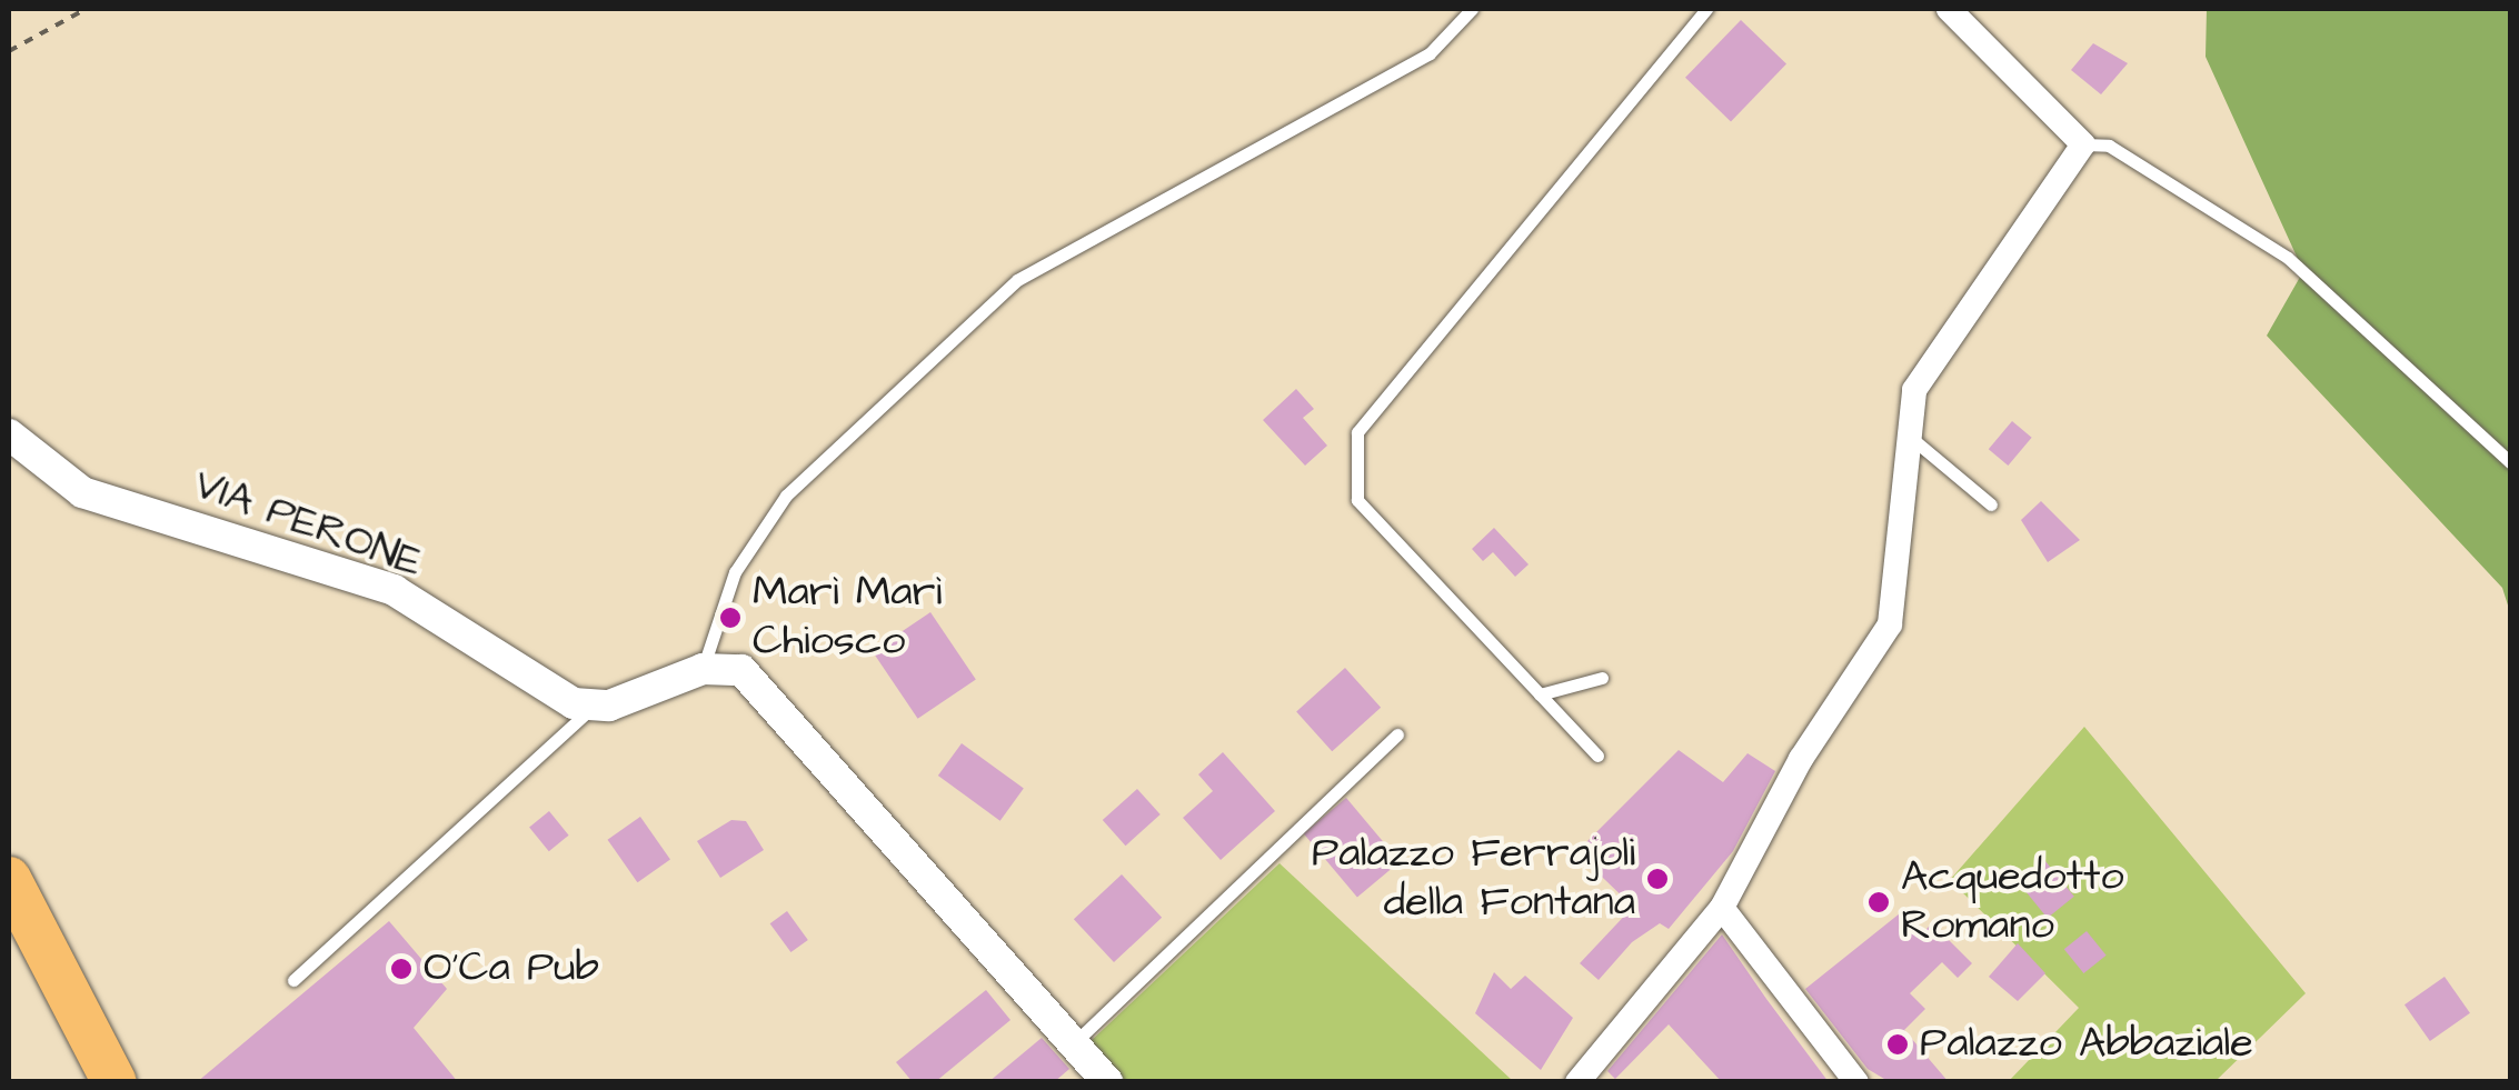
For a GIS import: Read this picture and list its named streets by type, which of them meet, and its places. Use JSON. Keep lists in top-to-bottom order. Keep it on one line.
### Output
{"streets":{"street":["VIA PERONE"]},"places":["Marì Marì Chiosco","Palazzo Ferrajoli della Fontana","Acquedotto Romano","O'Ca Pub","Palazzo Abbaziale"]}
